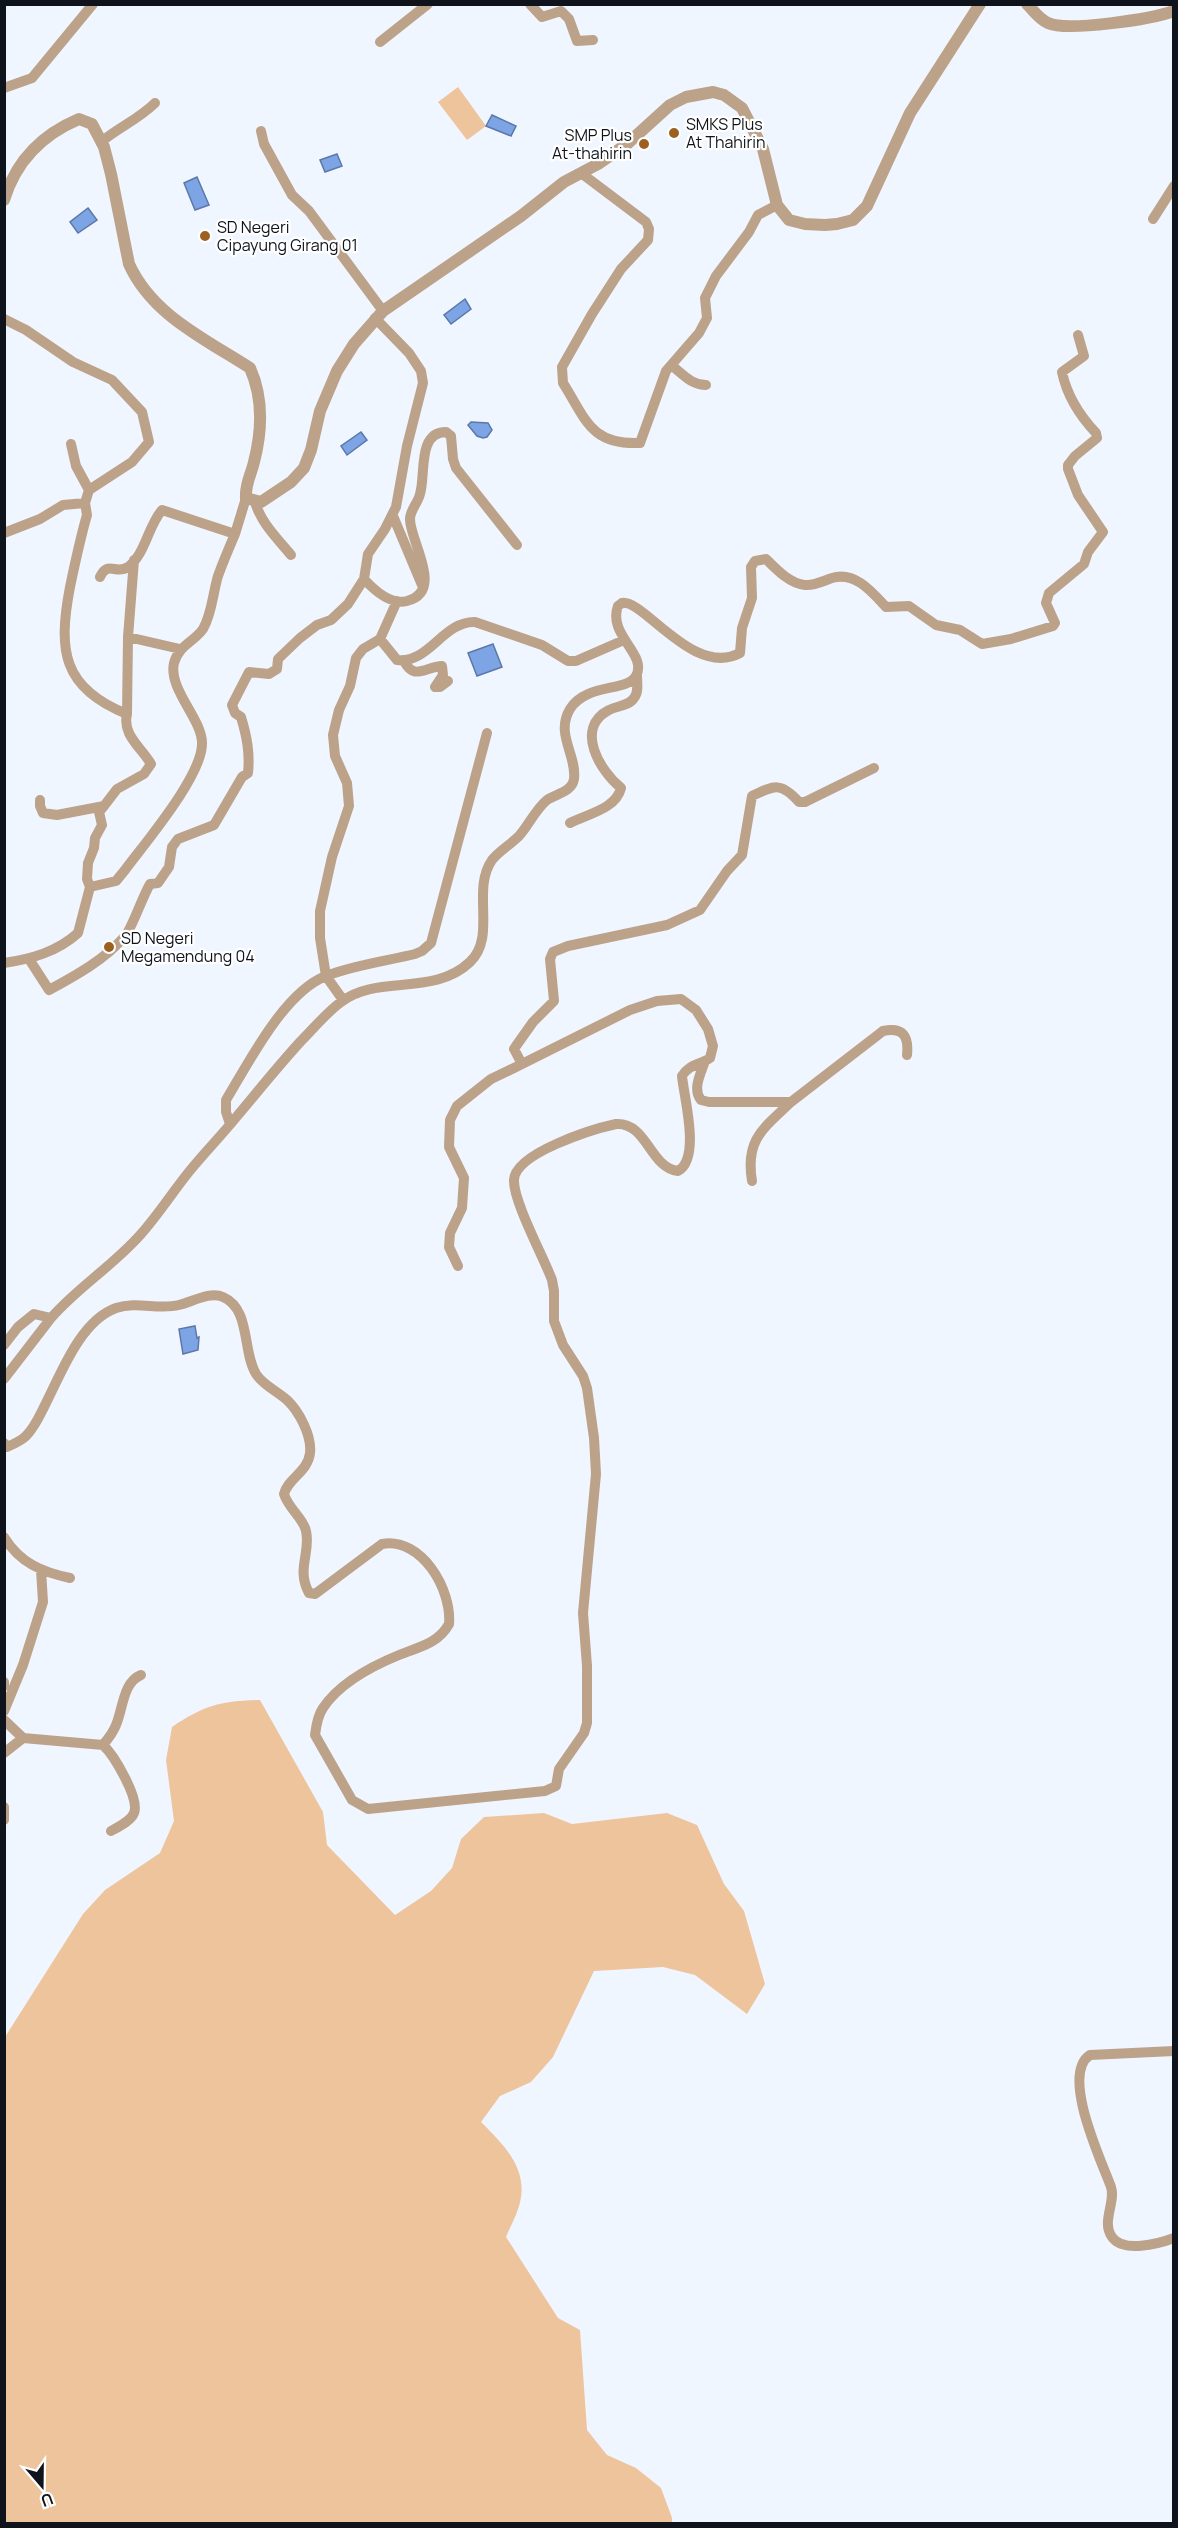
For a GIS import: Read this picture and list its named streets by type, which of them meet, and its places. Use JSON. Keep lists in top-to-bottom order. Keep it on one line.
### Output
{"places":["SMKS Plus At Thahirin","SMP Plus At-thahirin","SD Negeri Cipayung Girang 01","SD Negeri Megamendung 04"],"north":"bottom"}
